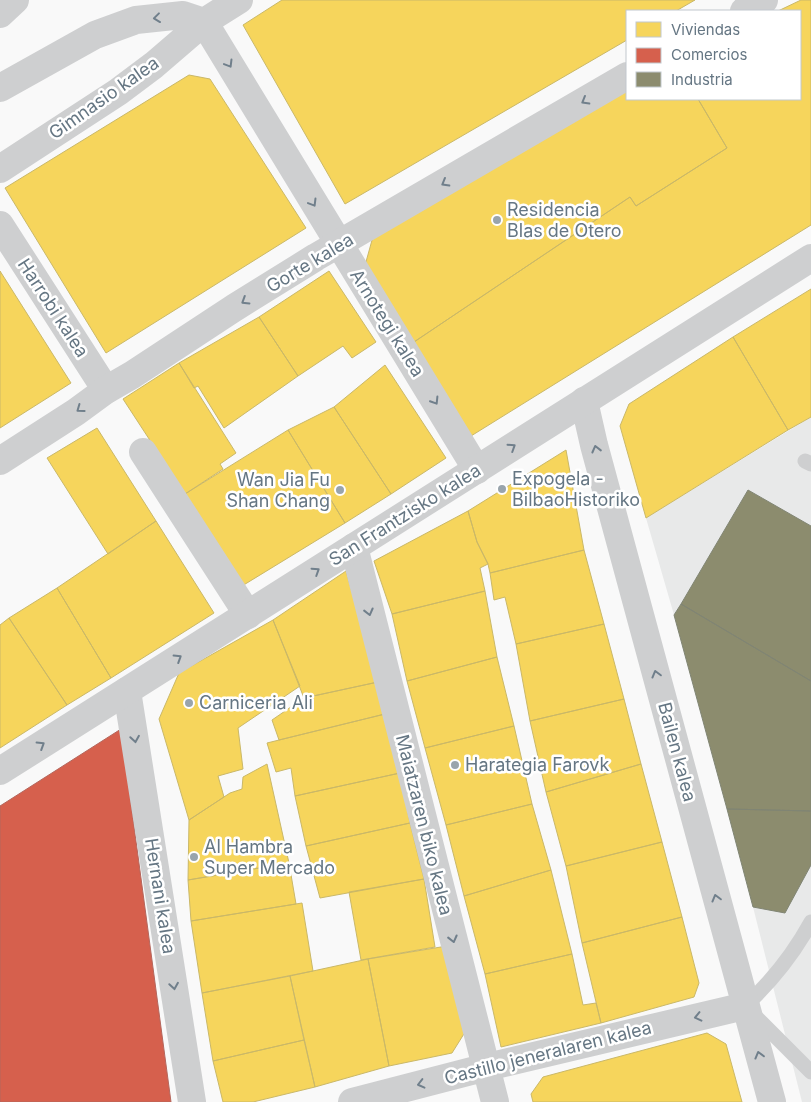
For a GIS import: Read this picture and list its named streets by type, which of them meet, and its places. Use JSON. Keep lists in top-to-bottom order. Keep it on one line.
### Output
{"streets":{"street":["Gimnasio kalea","Gorte kalea","Harrobi kalea","Arnotegi kalea","San Frantzisko kalea","Bailen kalea","Maiatzaren biko kalea","Hernani kalea","Castillo jeneralaren kalea"]},"crossings":[["Gimnasio kalea","Arnotegi kalea"],["Gorte kalea","Harrobi kalea"],["Gorte kalea","Arnotegi kalea"],["Arnotegi kalea","San Frantzisko kalea"],["San Frantzisko kalea","Bailen kalea"],["San Frantzisko kalea","Maiatzaren biko kalea"],["San Frantzisko kalea","Hernani kalea"],["Bailen kalea","Castillo jeneralaren kalea"],["Maiatzaren biko kalea","Castillo jeneralaren kalea"]],"one_way":["Gorte kalea","Arnotegi kalea","San Frantzisko kalea","Bailen kalea","Maiatzaren biko kalea","Hernani kalea","Castillo jeneralaren kalea"],"places":["Residencia Blas de Otero","Expogela - BilbaoHistoriko","Wan Jia Fu Shan Chang","Carniceria Ali","Harategia Farovk","Al Hambra Super Mercado"],"legend":["Viviendas","Comercios","Industria"]}
